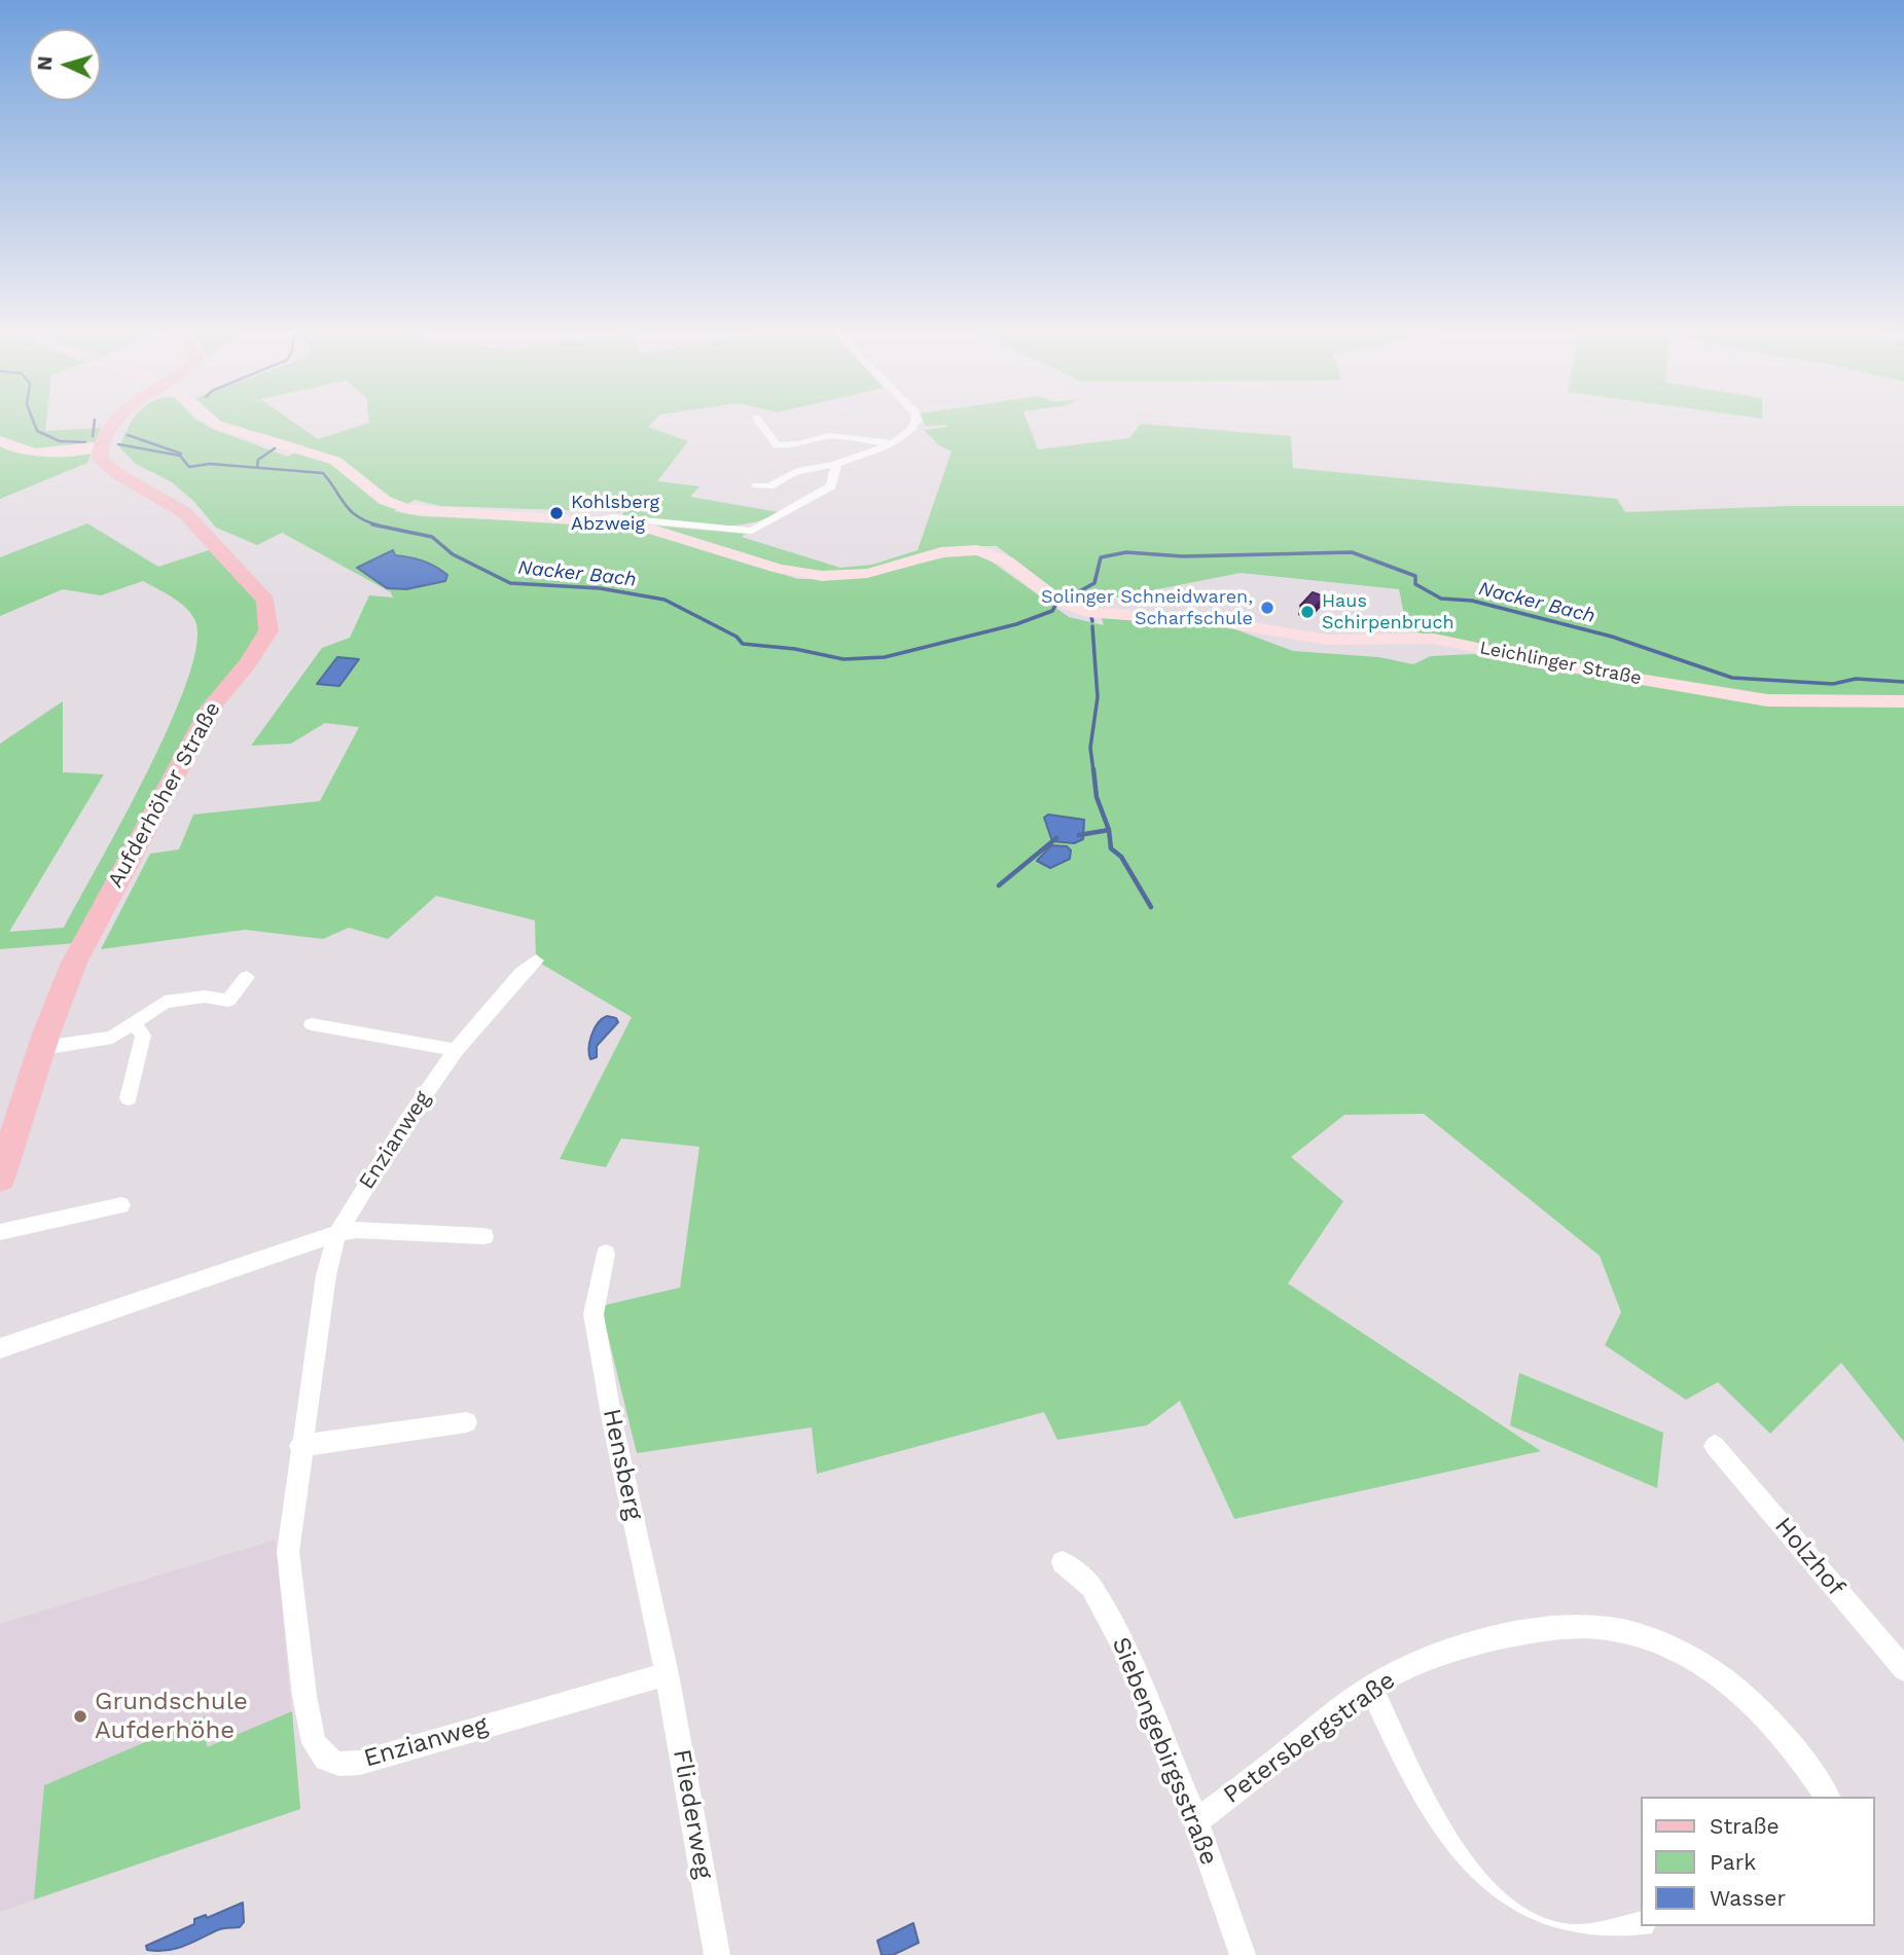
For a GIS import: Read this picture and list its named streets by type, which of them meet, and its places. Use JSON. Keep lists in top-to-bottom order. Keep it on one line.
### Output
{"streets":{"main road":["Leichlinger Straße","Aufderhöher Straße"],"street":["Enzianweg","Hensberg","Holzhof","Petersbergstraße","Siebengebirgsstraße","Fliederweg"]},"crossings":[["Enzianweg","Hensberg"],["Enzianweg","Fliederweg"],["Hensberg","Fliederweg"],["Petersbergstraße","Siebengebirgsstraße"]],"water":["Nacker Bach"],"places":["Kohlsberg Abzweig","Solinger Schneidwaren, Scharfschule","Haus Schirpenbruch","Grundschule Aufderhöhe"],"legend":["Straße","Park","Wasser"],"north":"left"}
